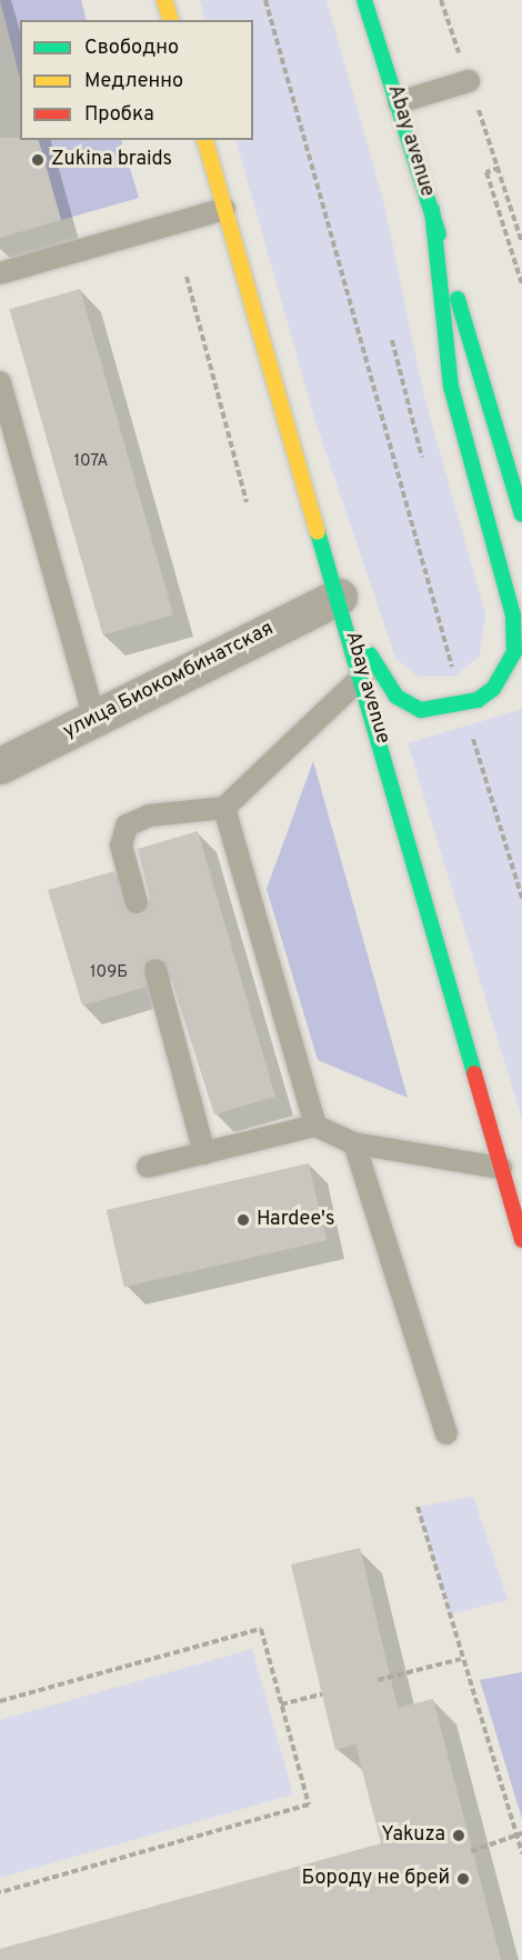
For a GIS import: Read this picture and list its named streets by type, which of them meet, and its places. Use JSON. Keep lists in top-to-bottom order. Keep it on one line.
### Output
{"streets":{"main road":["Abay avenue"],"street":["улица Биокомбинатская"]},"crossings":[["Abay avenue","улица Биокомбинатская"]],"places":["Zukina braids","Hardee's","Yakuza","Бороду не брей"],"house_numbers":["107А","109Б"],"legend":["Свободно","Медленно","Пробка"]}
